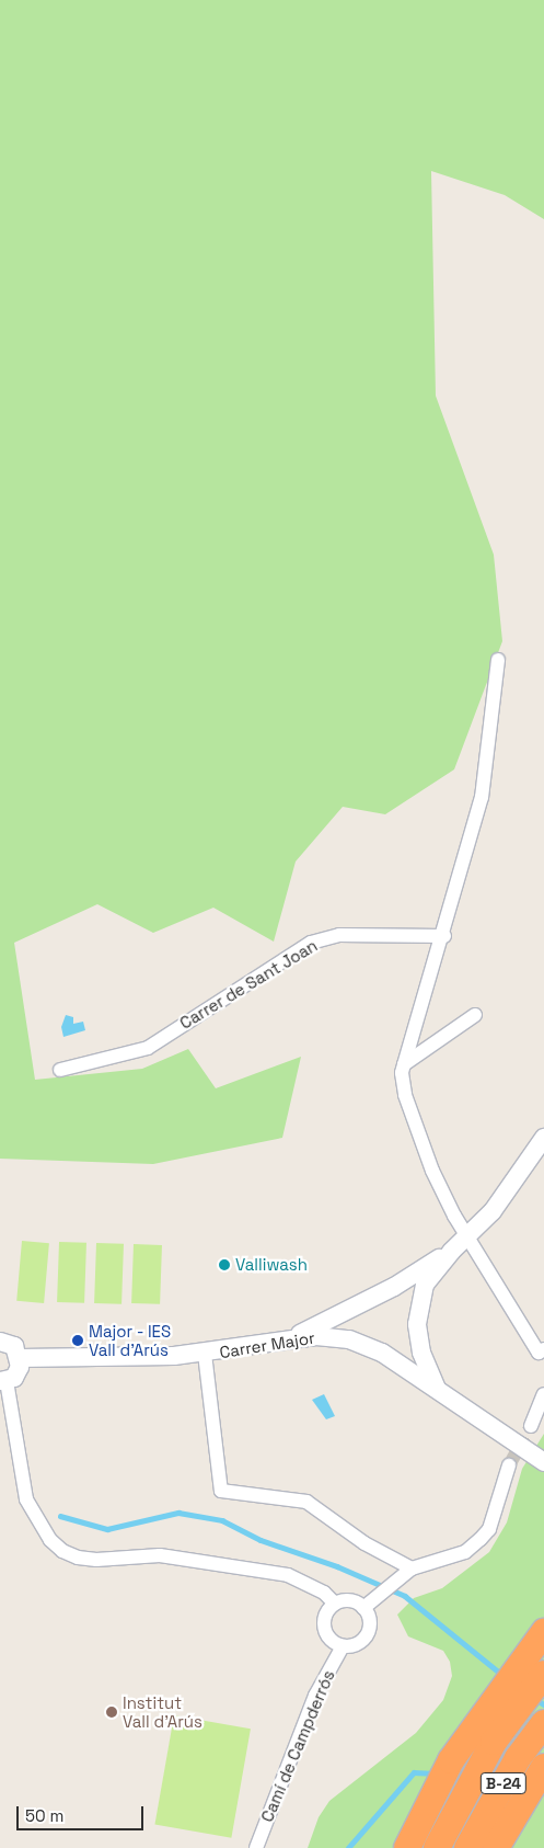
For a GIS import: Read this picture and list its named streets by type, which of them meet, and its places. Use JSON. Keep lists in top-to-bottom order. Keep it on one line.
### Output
{"streets":{"highway":["B-24"],"street":["Carrer de Sant Joan","Carrer Major","Camí de Campderrós"]},"places":["Valliwash","Major - IES Vall d'Arús","Institut Vall d'Arús"],"scale_bar":"50 m"}
